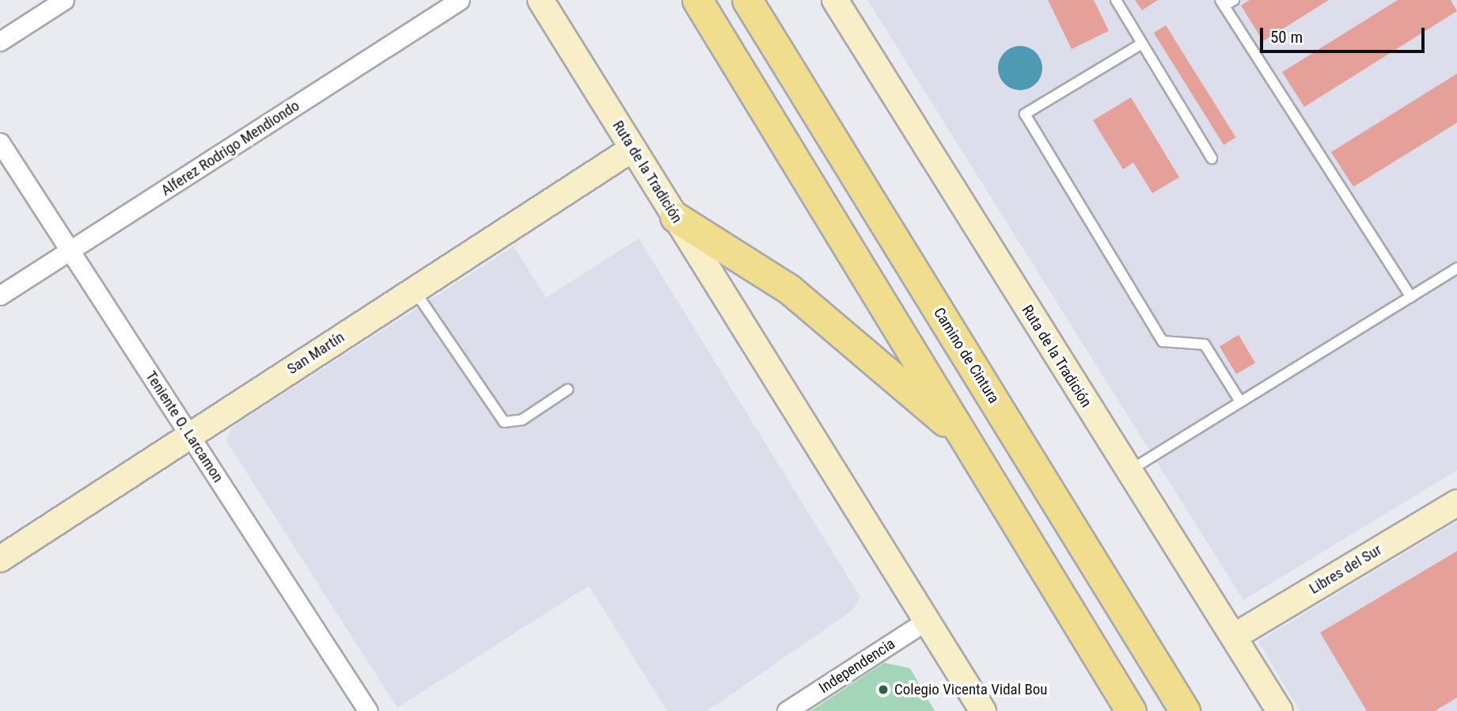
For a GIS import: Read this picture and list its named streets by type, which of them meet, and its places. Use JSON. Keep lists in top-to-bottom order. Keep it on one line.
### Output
{"streets":{"main road":["Camino de Cintura"],"street":["Alferez Rodrigo Mendiondo","Ruta de la Tradición","San Martín","Teniente O. Larcamon","Libres del Sur","Independencia"]},"crossings":[["Alferez Rodrigo Mendiondo","Teniente O. Larcamon"],["Ruta de la Tradición","San Martín"],["Ruta de la Tradición","Libres del Sur"],["Ruta de la Tradición","Independencia"],["San Martín","Teniente O. Larcamon"]],"places":["Colegio Vicenta Vidal Bou"],"scale_bar":"50 m"}
